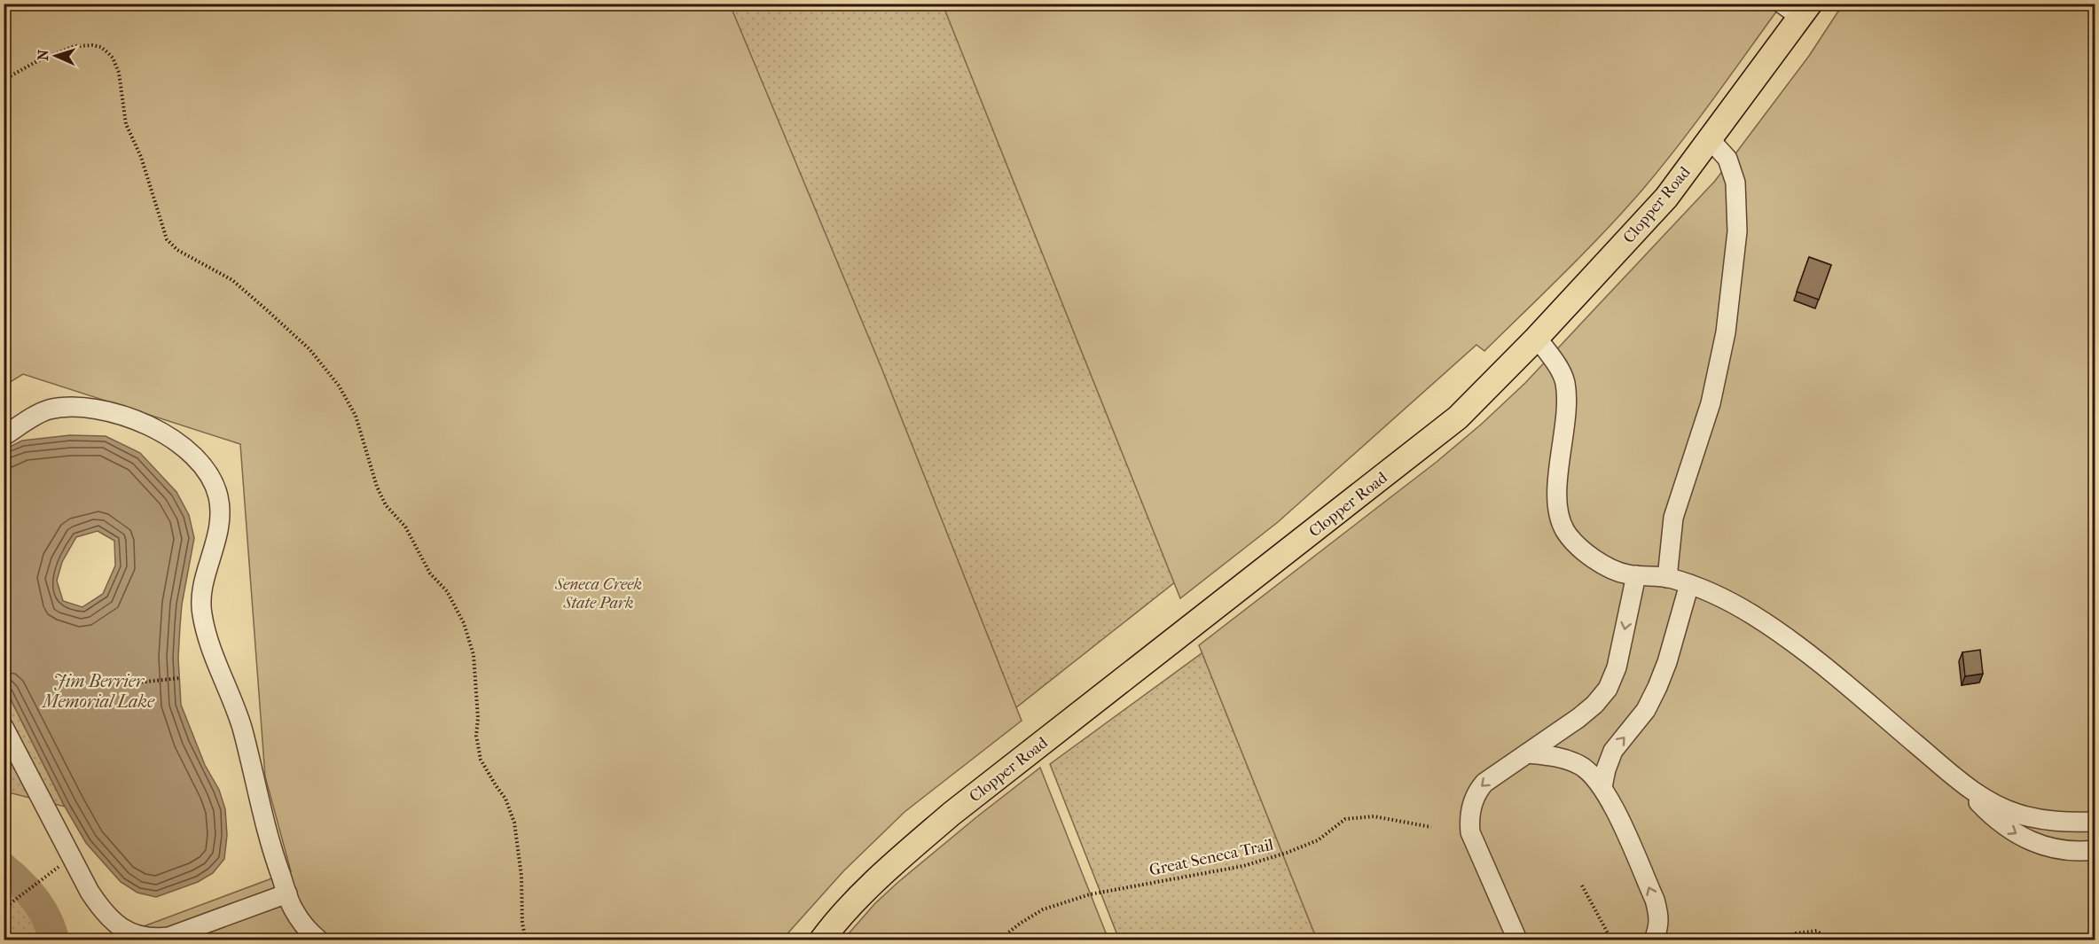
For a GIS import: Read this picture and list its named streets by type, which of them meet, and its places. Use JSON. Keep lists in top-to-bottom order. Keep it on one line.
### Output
{"streets":{"main road":["Clopper Road"],"path":["Great Seneca Trail"]},"water":["Jim Berrier Memorial Lake"],"parks":["Seneca Creek State Park"],"north":"left"}
